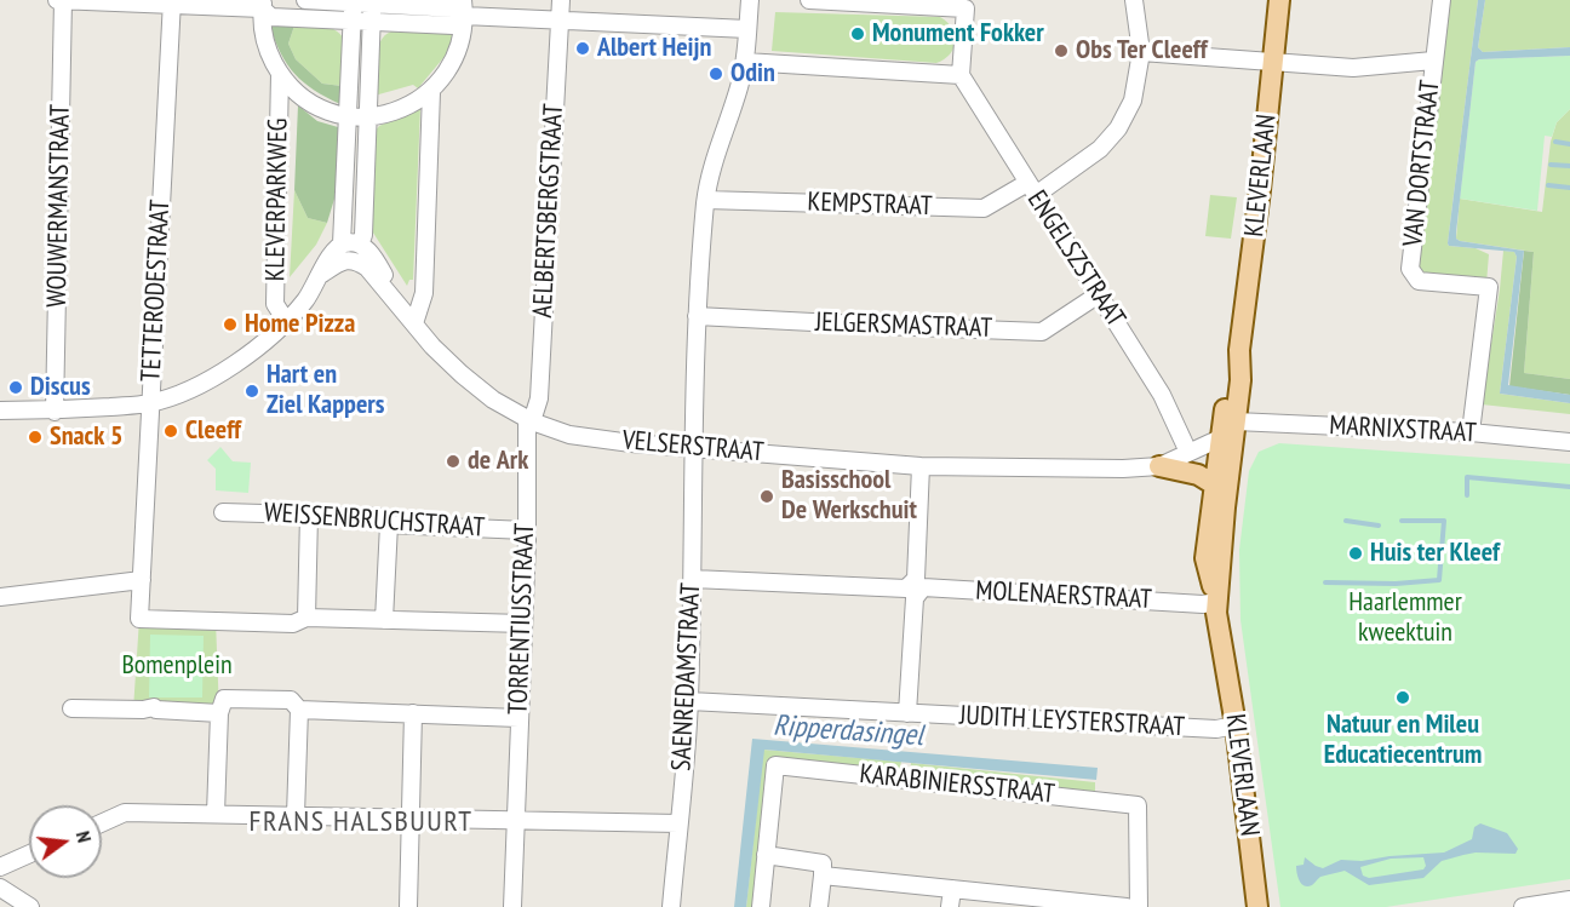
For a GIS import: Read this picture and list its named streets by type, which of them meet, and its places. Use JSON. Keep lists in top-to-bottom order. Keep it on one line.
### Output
{"streets":{"main road":["KLEVERLAAN"],"street":["VAN DORTSTRAAT","KLEVERPARKWEG","KEMPSTRAAT","WOUWERMANSTRAAT","AELBERTSBERGSTRAAT","ENGELSZSTRAAT","TETTERODESTRAAT","JELGERSMASTRAAT","MARNIXSTRAAT","VELSERSTRAAT","WEISSENBRUCHSTRAAT","MOLENAERSTRAAT","TORRENTIUSSTRAAT","SAENREDAMSTRAAT","JUDITH LEYSTERSTRAAT","KARABINIERSSTRAAT"]},"crossings":[["VAN DORTSTRAAT","MARNIXSTRAAT"],["KLEVERLAAN","MARNIXSTRAAT"],["KLEVERLAAN","VELSERSTRAAT"],["KLEVERLAAN","MOLENAERSTRAAT"],["KLEVERLAAN","JUDITH LEYSTERSTRAAT"],["KLEVERPARKWEG","WOUWERMANSTRAAT"],["KLEVERPARKWEG","TETTERODESTRAAT"],["KLEVERPARKWEG","VELSERSTRAAT"],["KEMPSTRAAT","ENGELSZSTRAAT"],["KEMPSTRAAT","SAENREDAMSTRAAT"],["AELBERTSBERGSTRAAT","VELSERSTRAAT"],["AELBERTSBERGSTRAAT","TORRENTIUSSTRAAT"],["ENGELSZSTRAAT","JELGERSMASTRAAT"],["ENGELSZSTRAAT","VELSERSTRAAT"],["JELGERSMASTRAAT","SAENREDAMSTRAAT"],["MARNIXSTRAAT","VELSERSTRAAT"],["VELSERSTRAAT","TORRENTIUSSTRAAT"],["VELSERSTRAAT","SAENREDAMSTRAAT"],["WEISSENBRUCHSTRAAT","TORRENTIUSSTRAAT"],["MOLENAERSTRAAT","SAENREDAMSTRAAT"],["SAENREDAMSTRAAT","JUDITH LEYSTERSTRAAT"]],"districts":["FRANS HALSBUURT"],"water":["Ripperdasingel"],"parks":["Haarlemmer kweektuin","Bomenplein"],"places":["Monument Fokker","Albert Heijn","Obs Ter Cleeff","Odin","Home Pizza","Discus","Hart en Ziel Kappers","Cleeff","Snack 5","de Ark","Basisschool De Werkschuit","Huis ter Kleef","Natuur en Mileu Educatiecentrum"],"north":"right"}
